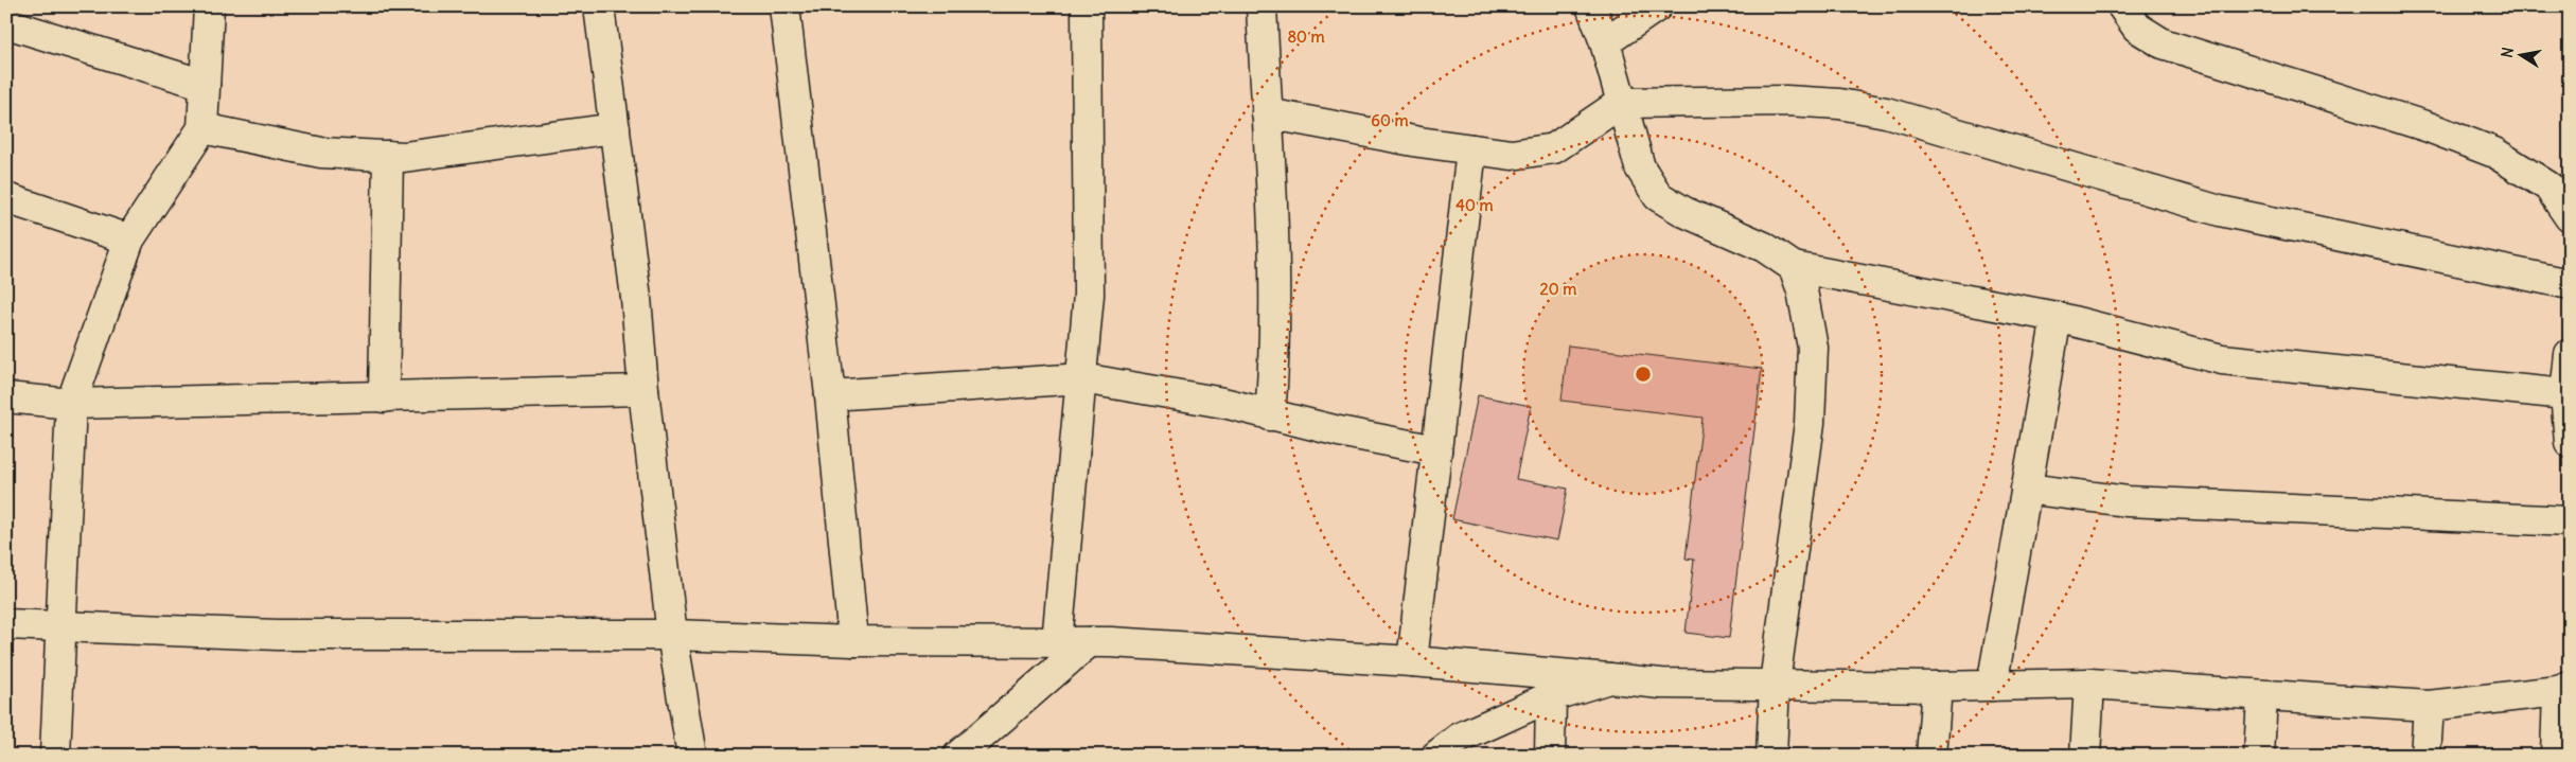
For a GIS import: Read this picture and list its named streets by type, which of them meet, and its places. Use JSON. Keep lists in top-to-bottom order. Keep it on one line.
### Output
{"north":"left","rings":["80 m","60 m","40 m","20 m"]}
